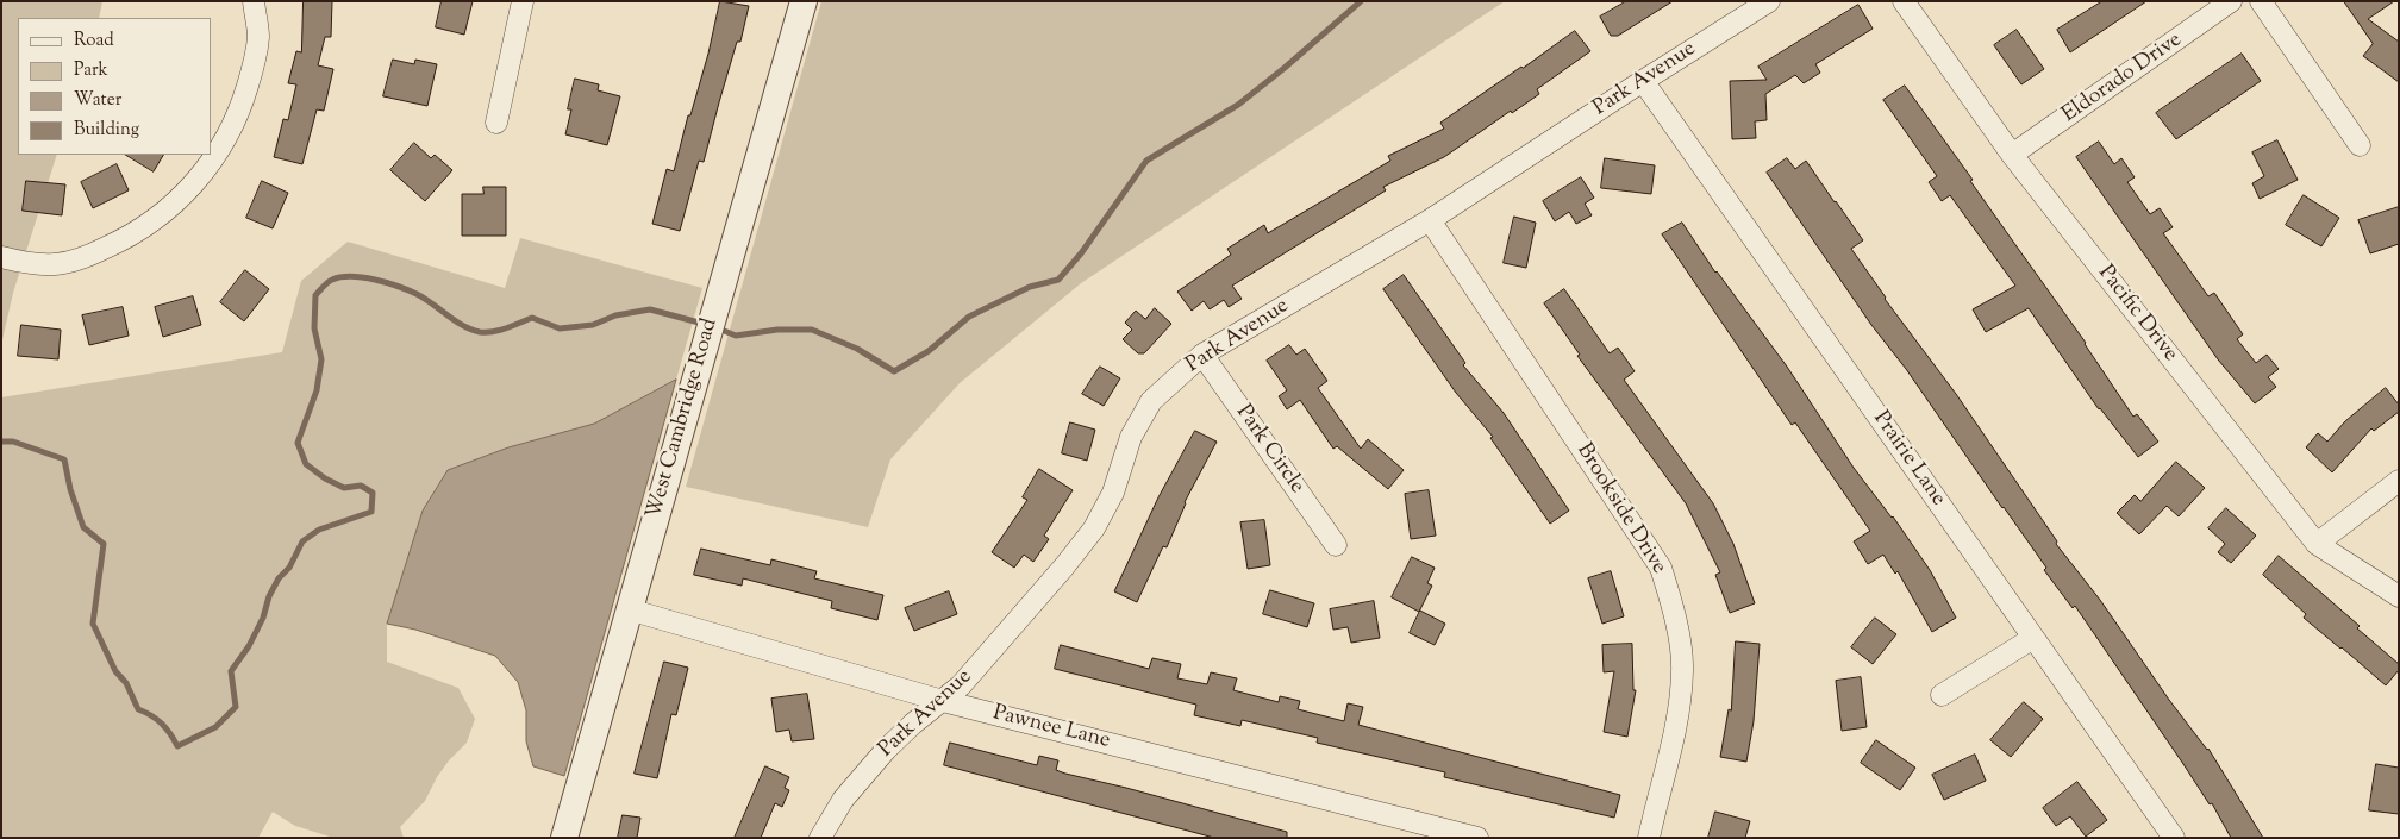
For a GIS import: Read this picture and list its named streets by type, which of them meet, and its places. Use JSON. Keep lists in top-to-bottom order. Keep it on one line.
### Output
{"streets":{"street":["Eldorado Drive","Park Avenue","Pacific Drive","West Cambridge Road","Park Circle","Prairie Lane","Brookside Drive","Pawnee Lane"]},"crossings":[["Eldorado Drive","Pacific Drive"],["Park Avenue","Park Circle"],["Park Avenue","Prairie Lane"],["Park Avenue","Brookside Drive"],["Park Avenue","Pawnee Lane"],["West Cambridge Road","Pawnee Lane"]],"legend":["Road","Park","Water","Building"]}
